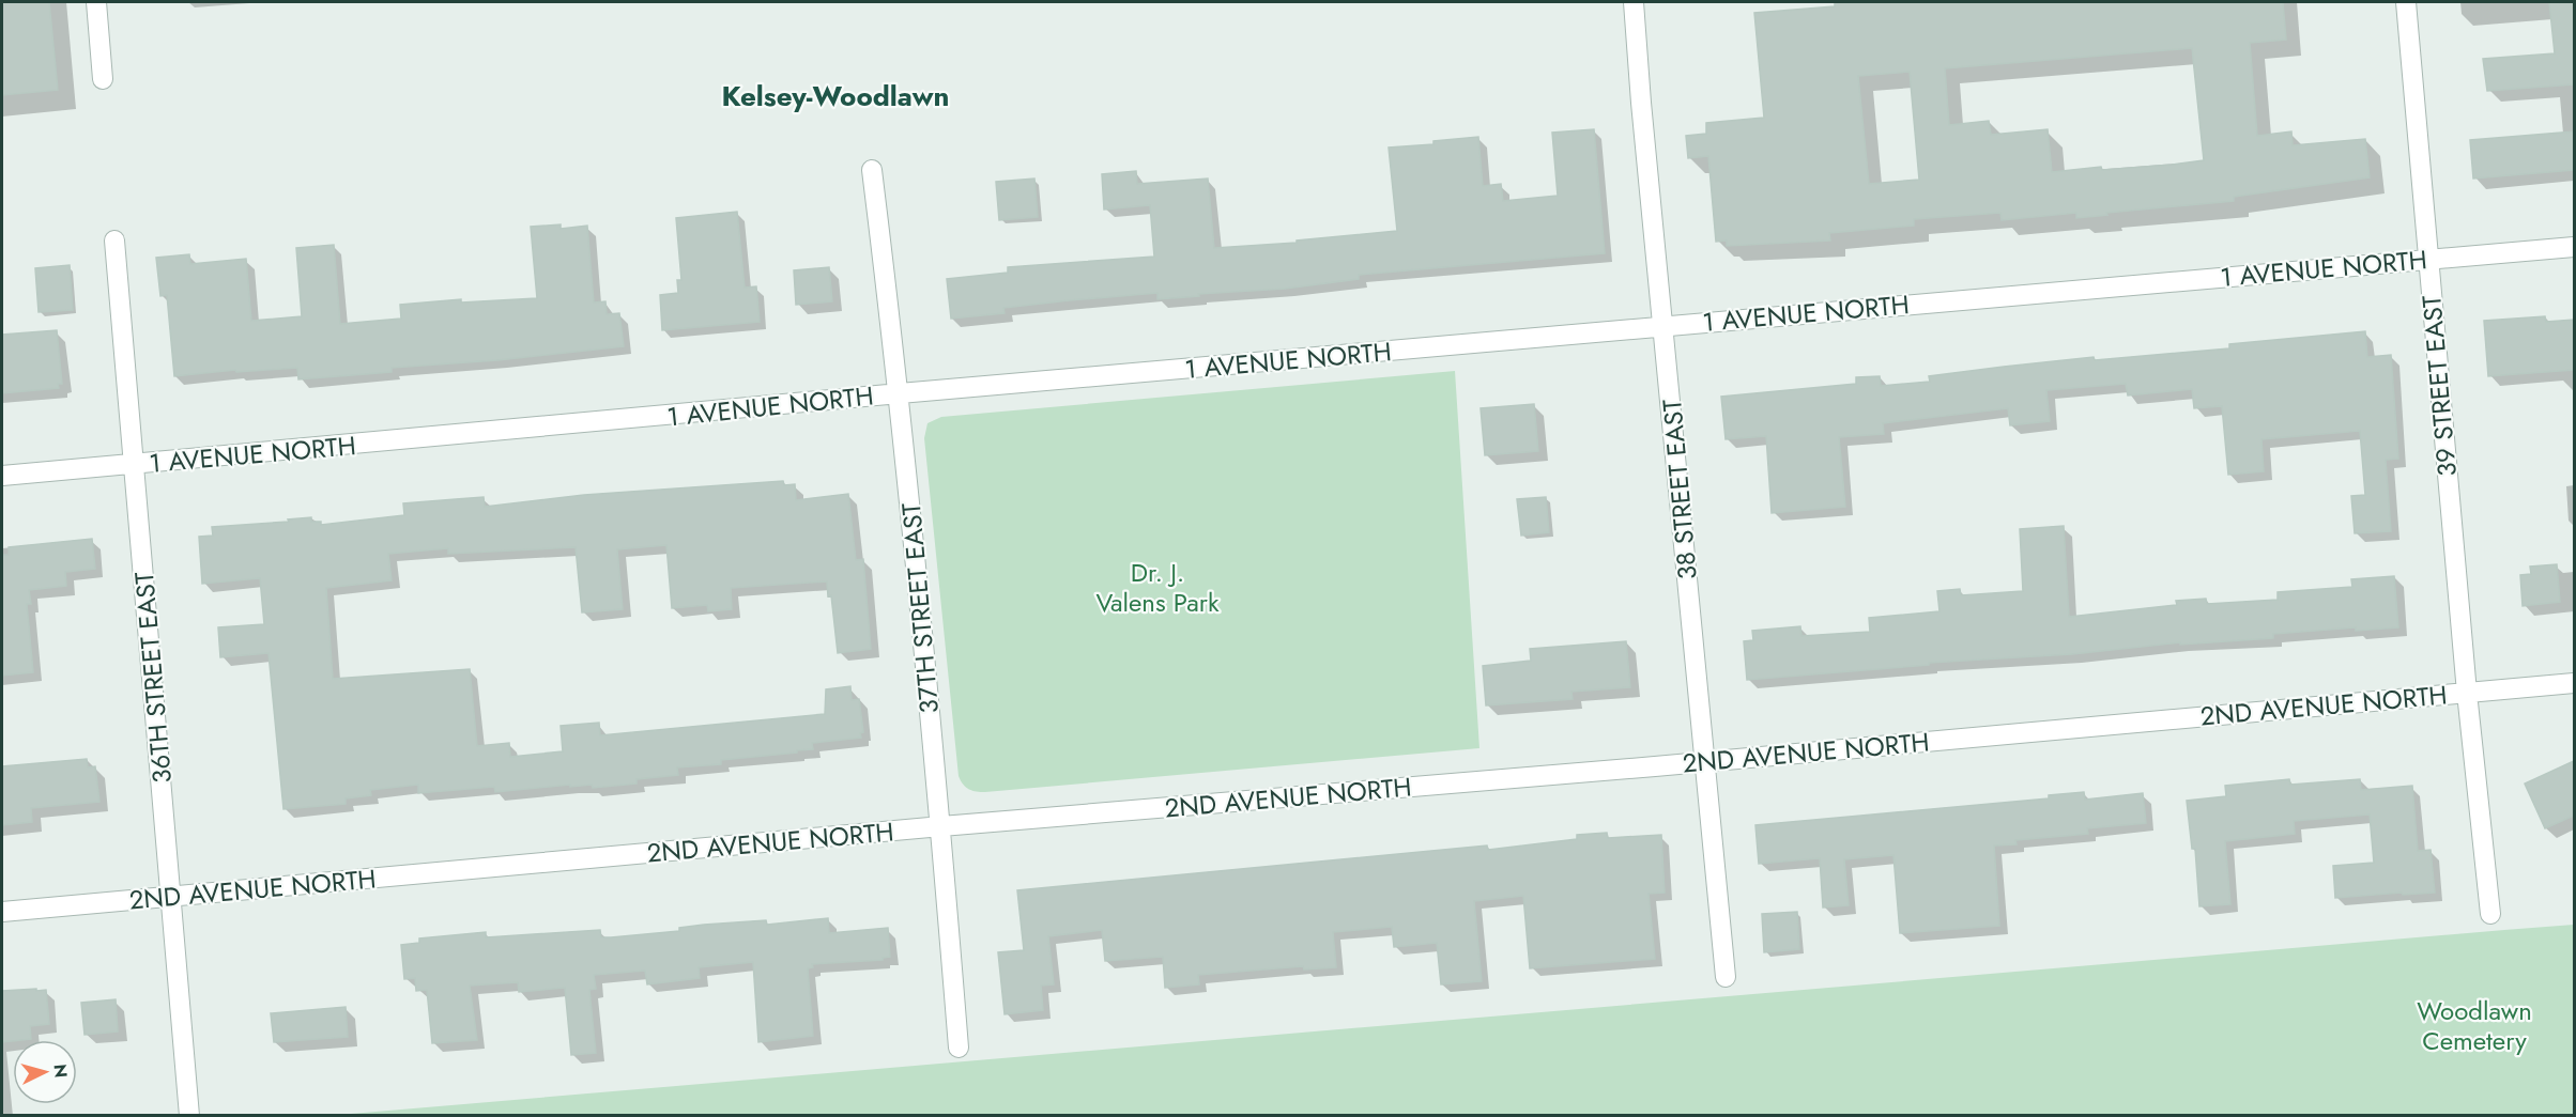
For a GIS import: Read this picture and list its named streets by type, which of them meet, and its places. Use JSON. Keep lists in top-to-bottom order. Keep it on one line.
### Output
{"streets":{"street":["1 AVENUE NORTH","39 STREET EAST","38 STREET EAST","37TH STREET EAST","36TH STREET EAST","2ND AVENUE NORTH"]},"crossings":[["1 AVENUE NORTH","39 STREET EAST"],["1 AVENUE NORTH","38 STREET EAST"],["1 AVENUE NORTH","37TH STREET EAST"],["1 AVENUE NORTH","36TH STREET EAST"],["39 STREET EAST","2ND AVENUE NORTH"],["38 STREET EAST","2ND AVENUE NORTH"],["37TH STREET EAST","2ND AVENUE NORTH"],["36TH STREET EAST","2ND AVENUE NORTH"]],"districts":["Kelsey-Woodlawn"],"parks":["Dr. J. Valens Park","Woodlawn Cemetery"],"north":"right"}
